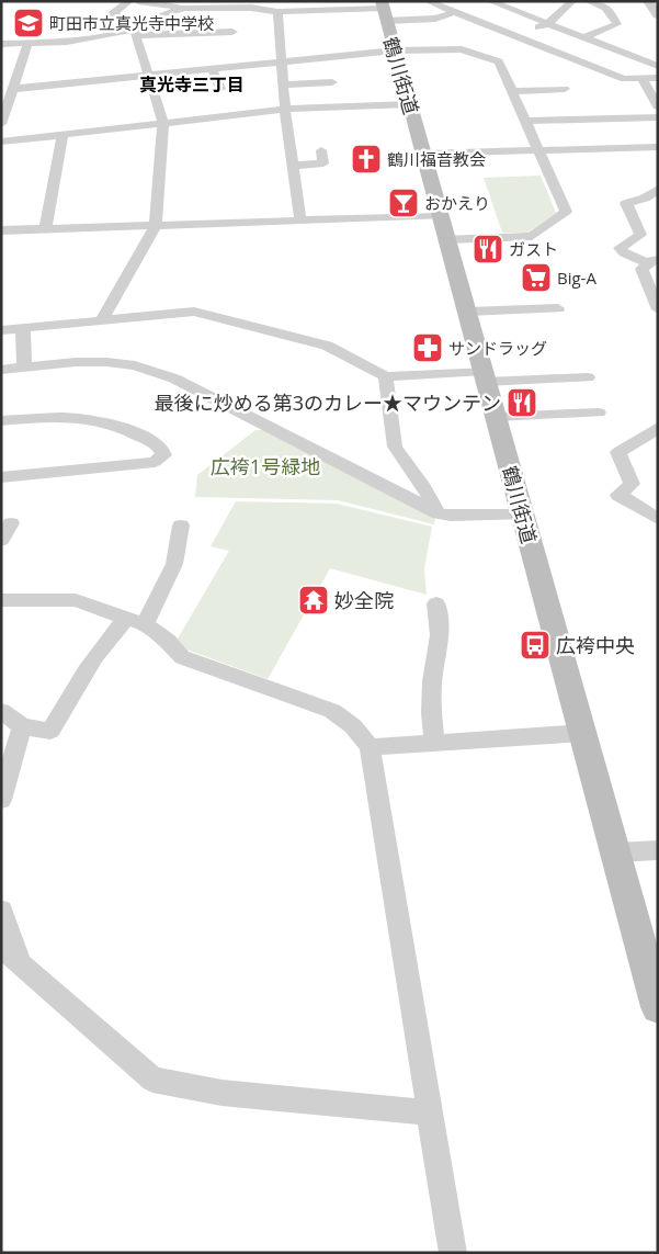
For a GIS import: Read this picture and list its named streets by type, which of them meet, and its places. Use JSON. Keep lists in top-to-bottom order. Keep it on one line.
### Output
{"streets":{"main road":["鶴川街道"]},"districts":["真光寺三丁目"],"parks":["広袴1号緑地"],"places":{"school or university":["町田市立真光寺中学校"],"church":["鶴川福音教会"],"bar":["おかえり"],"restaurant":["ガスト","最後に炒める第3のカレー★マウンテン"],"supermarket":["Big-A"],"pharmacy":["サンドラッグ"],"temple":["妙全院"],"bus stop":["広袴中央"]}}
